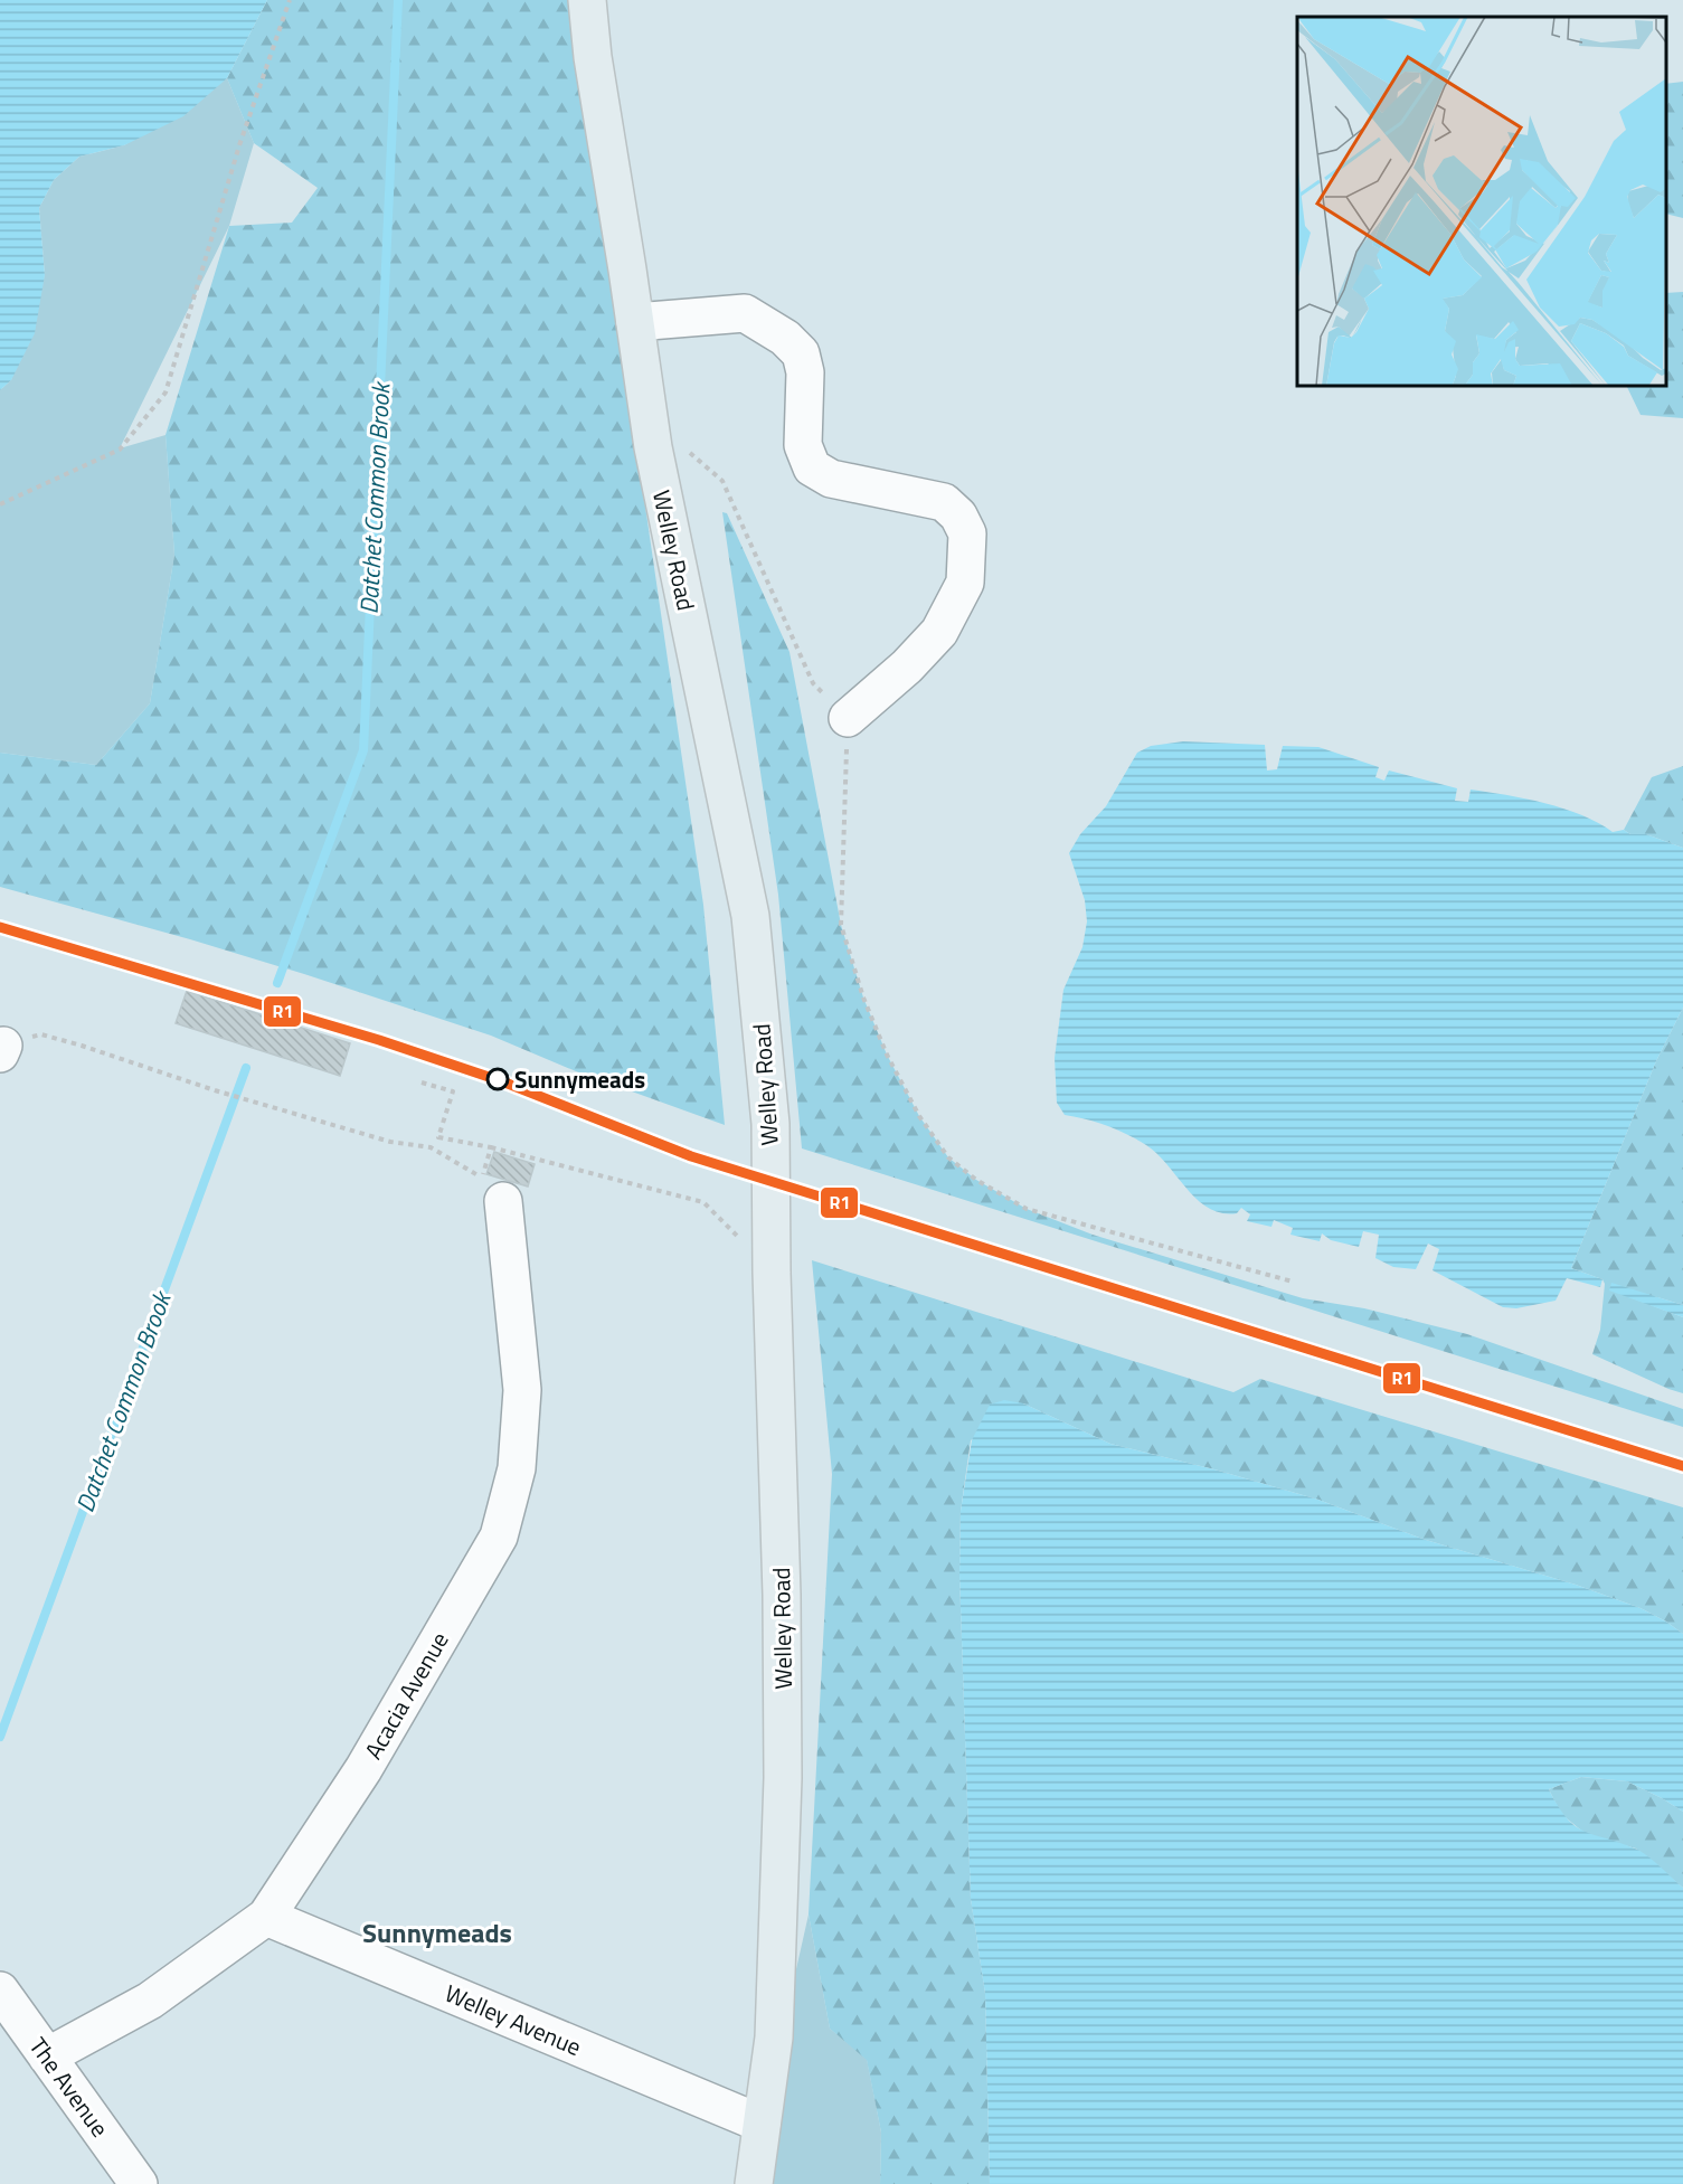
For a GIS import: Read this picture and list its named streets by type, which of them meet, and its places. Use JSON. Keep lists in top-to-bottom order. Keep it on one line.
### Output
{"streets":{"main road":["Welley Road"],"street":["Acacia Avenue","Welley Avenue","The Avenue"]},"crossings":[["Welley Road","Welley Avenue"],["Acacia Avenue","Welley Avenue"],["Acacia Avenue","The Avenue"]],"districts":["Sunnymeads"],"water":["Datchet Common Brook"],"places":["Sunnymeads"],"lines":["transit line R1"]}
